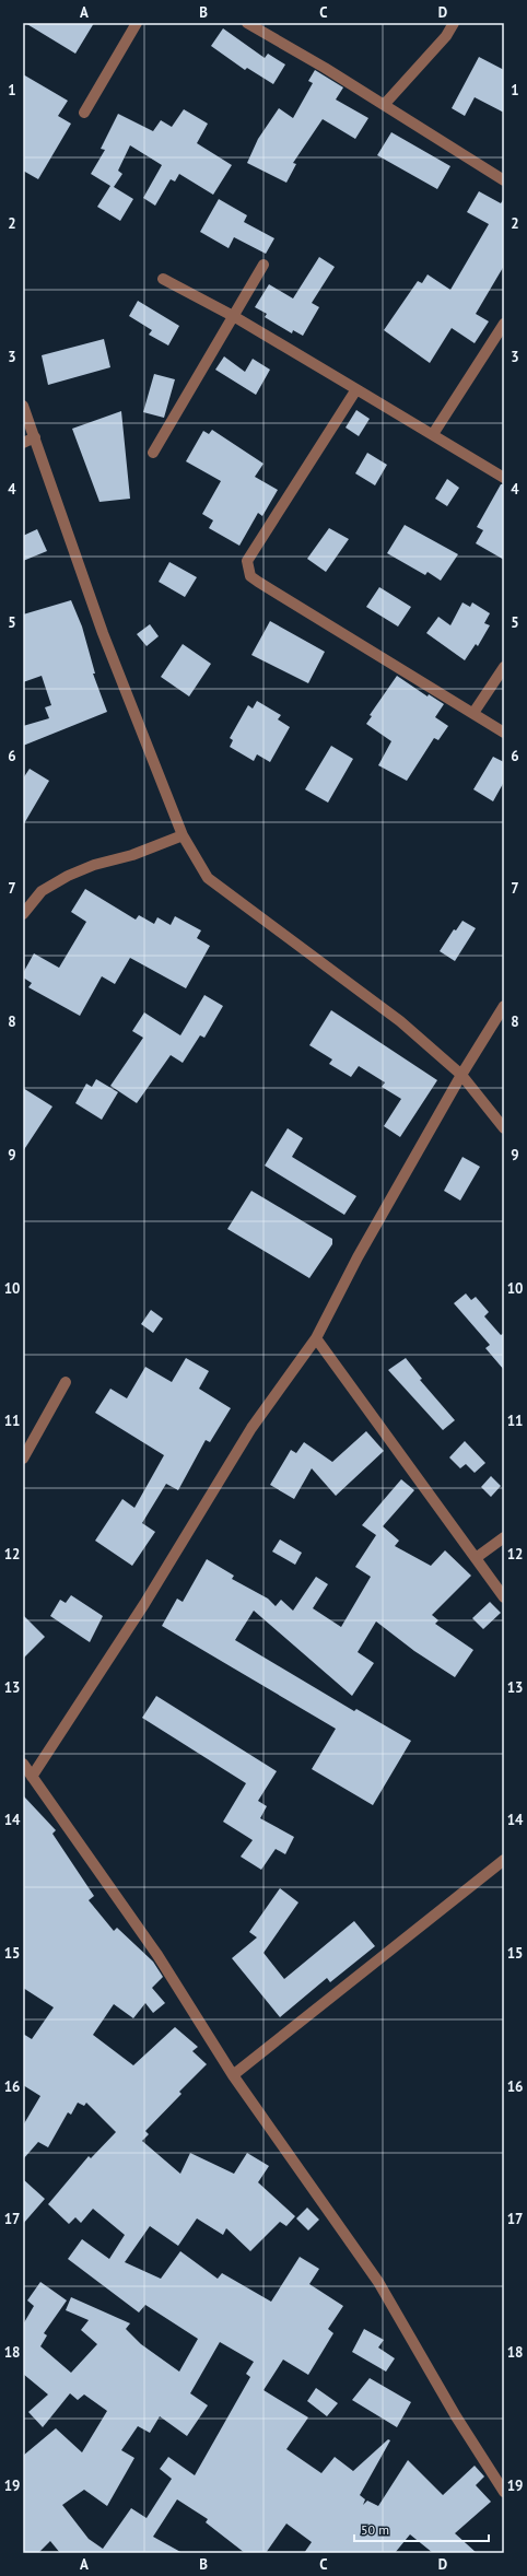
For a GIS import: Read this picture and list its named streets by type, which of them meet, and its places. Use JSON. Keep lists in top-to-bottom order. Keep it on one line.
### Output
{"scale_bar":"50 m","grid":{"columns":["A","B","C","D"],"rows":["1","2","3","4","5","6","7","8","9","10","11","12","13","14","15","16","17","18","19"]}}
